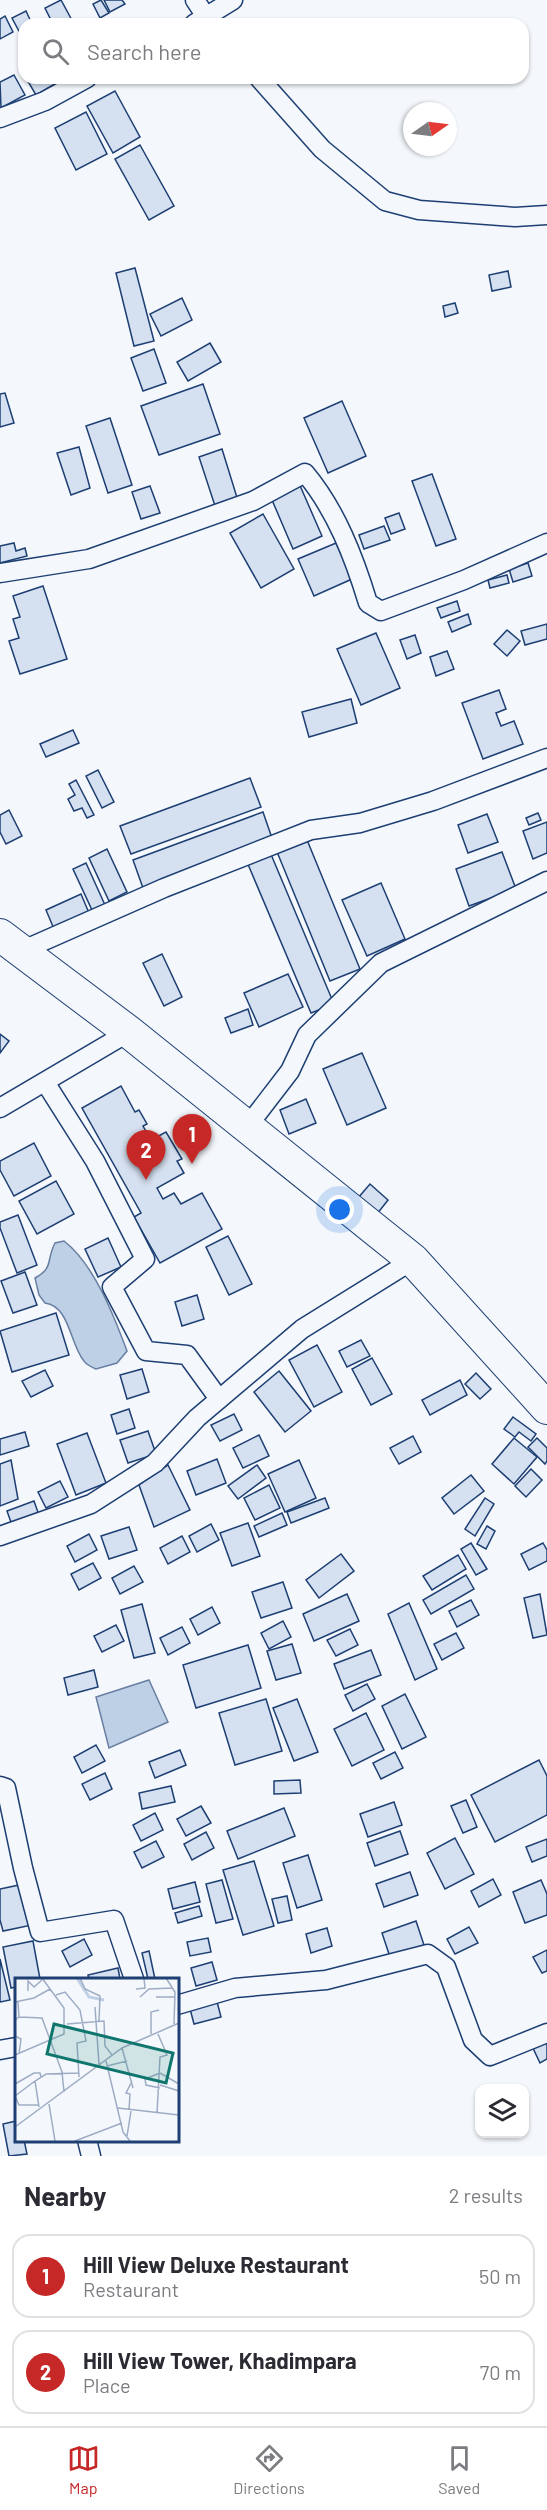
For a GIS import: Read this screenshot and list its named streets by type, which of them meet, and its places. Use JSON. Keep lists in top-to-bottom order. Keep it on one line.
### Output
{"north":"right","page":{"search":"Search here","pins":["1","2"],"heading":["Nearby","2 results"],"list":[{"mark":"1","name":"Hill View Deluxe Restaurant","note":"Restaurant","value":"50 m"},{"mark":"2","name":"Hill View Tower, Khadimpara","note":"Place","value":"70 m"}],"nav":["Map","Directions","Saved"]}}
